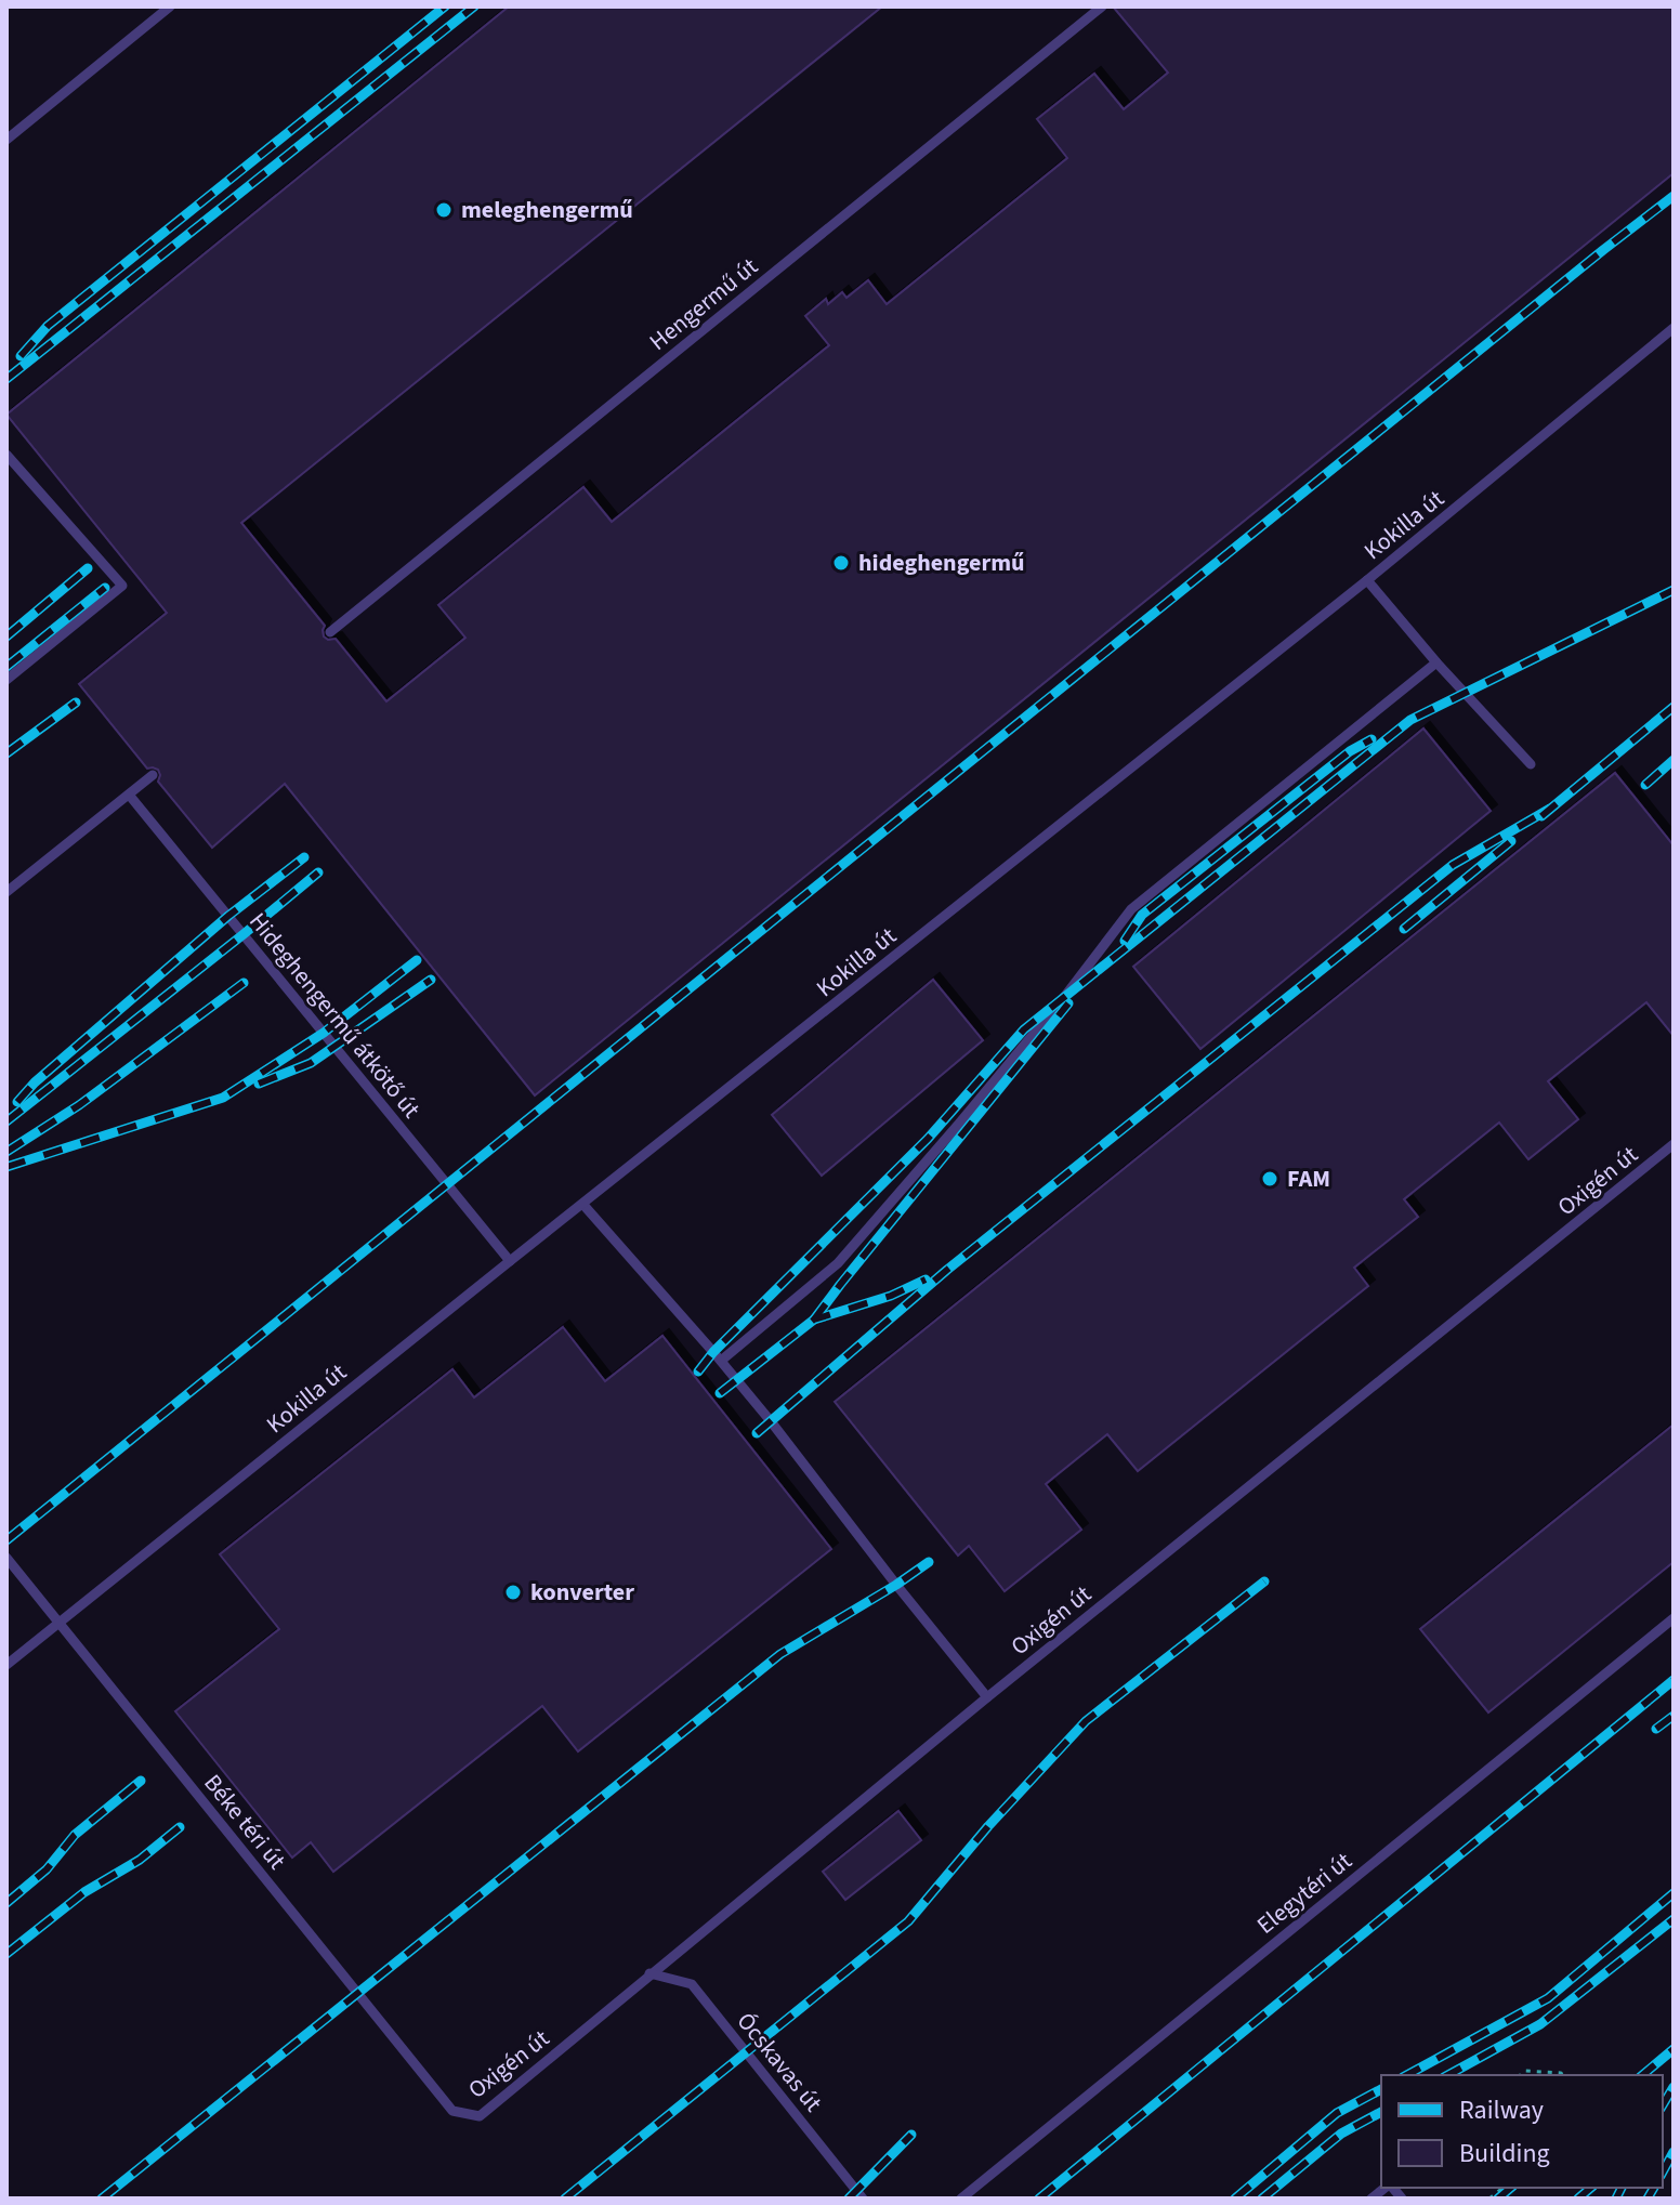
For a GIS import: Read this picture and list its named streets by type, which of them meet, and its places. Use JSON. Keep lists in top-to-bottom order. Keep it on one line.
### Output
{"streets":{"lane":["Hengermű út","Kokilla út","Hideghengermű átkötő út","Oxigén út","Béke téri út","Elegytéri út","Ócskavas út"]},"crossings":[["Kokilla út","Hideghengermű átkötő út"],["Kokilla út","Béke téri út"],["Oxigén út","Béke téri út"],["Oxigén út","Ócskavas út"]],"places":["meleghengermű","hideghengermű","FAM","konverter"],"legend":["Railway","Building"]}
